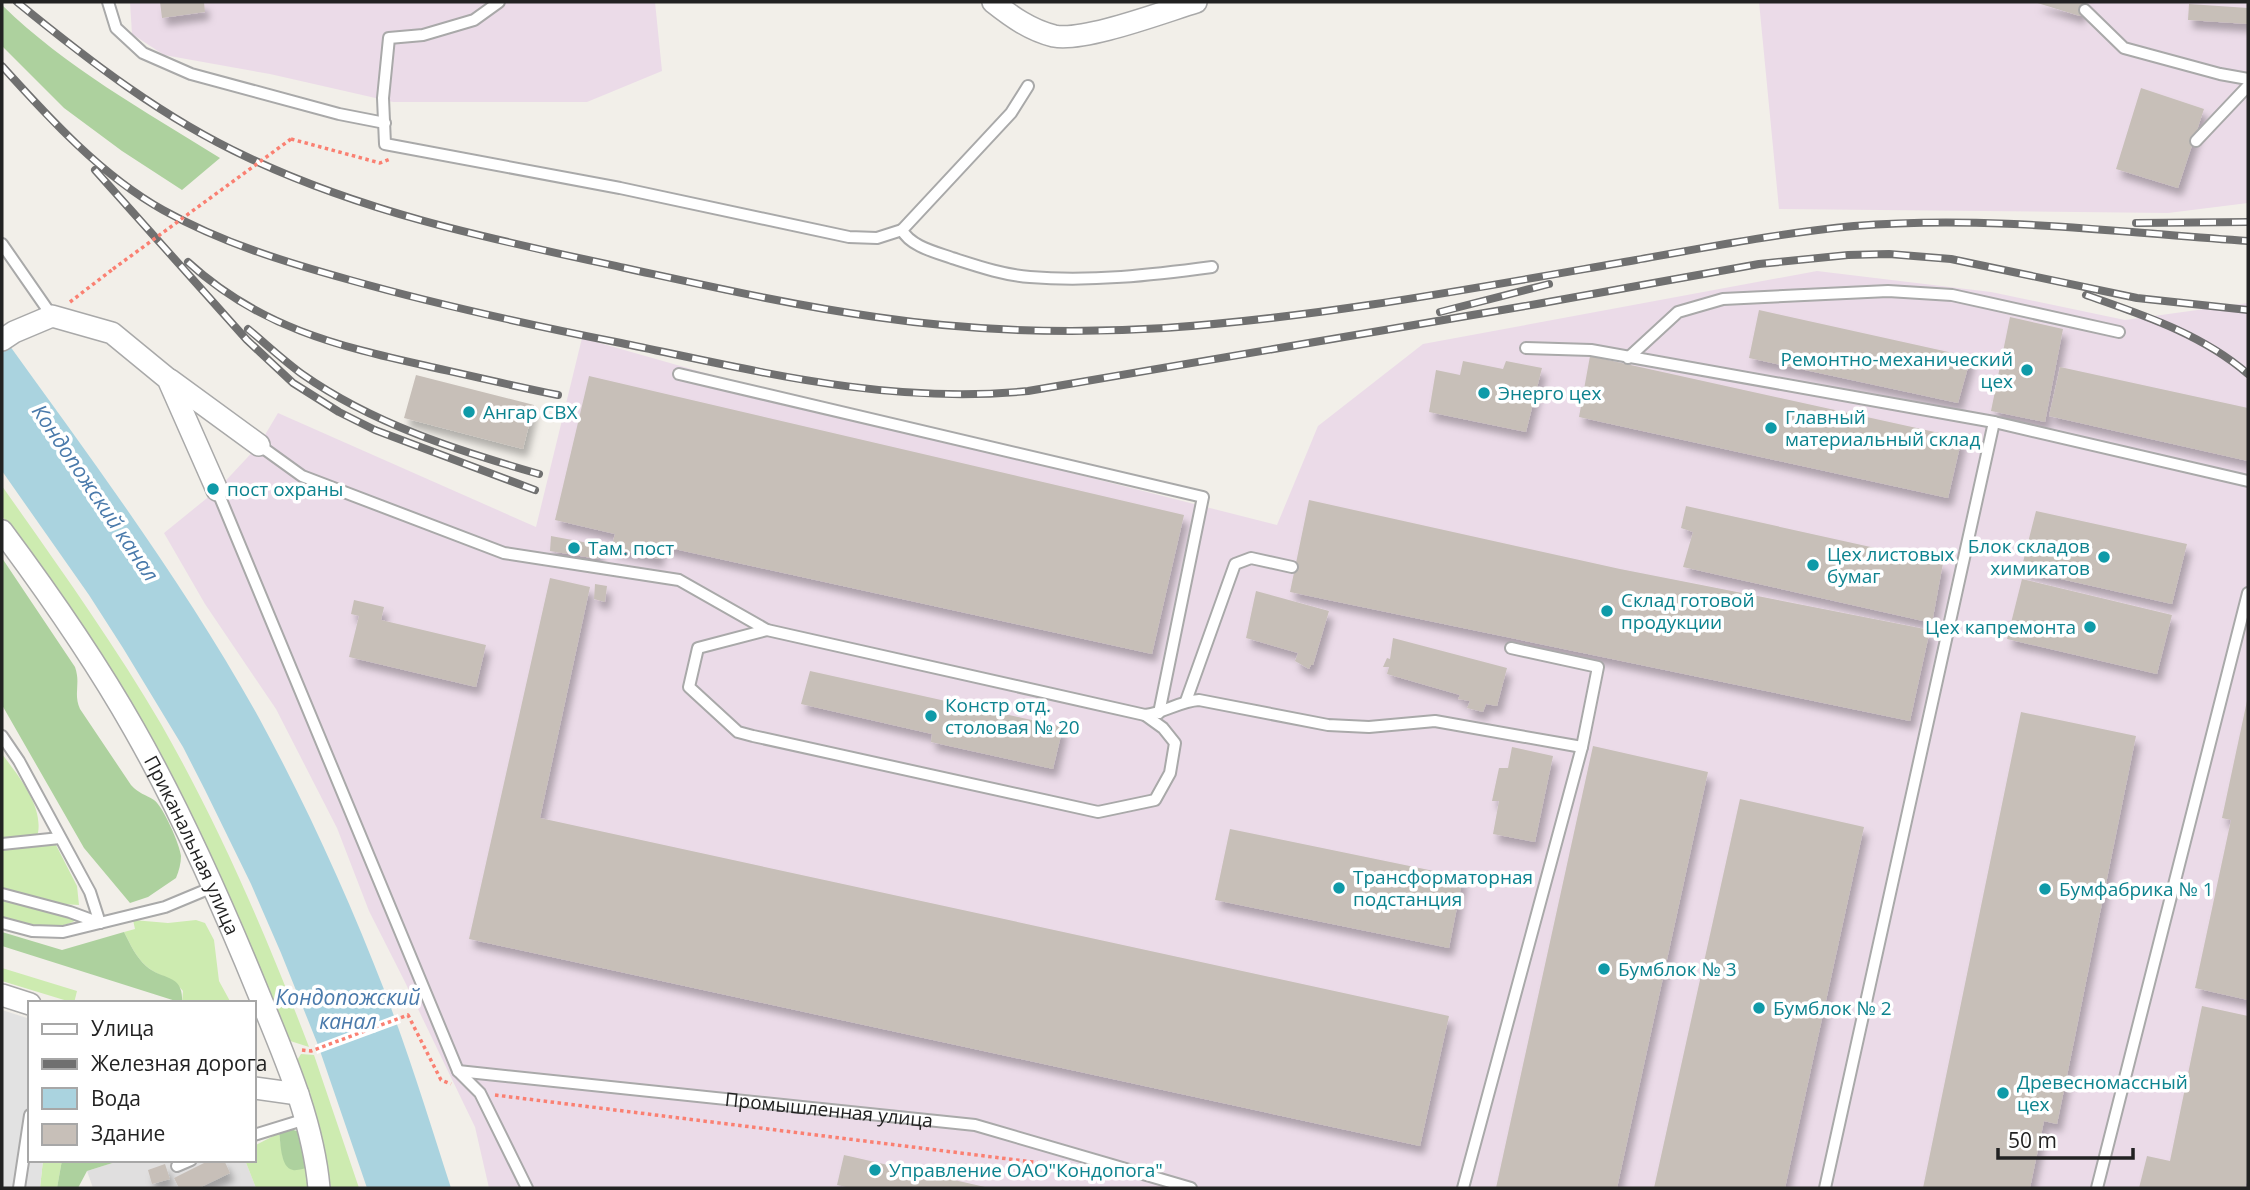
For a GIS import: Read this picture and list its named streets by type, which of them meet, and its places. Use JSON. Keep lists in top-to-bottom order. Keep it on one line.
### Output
{"streets":{"street":["Приканальная улица"],"lane":["Промышленная улица"]},"water":["Кондопожский канал"],"places":["Ремонтно-механический цех","Энерго цех","Ангар СВХ","Главный материальный склад","пост охраны","Там. пост","Блок складов химикатов","Цех листовых бумаг","Склад готовой продукции","Цех капремонта","Констр отд. столовая № 20","Трансформаторная подстанция","Бумфабрика № 1","Бумблок № 3","Бумблок № 2","Древесномассный цех","Управление ОАО\"Кондопога\""],"legend":["Улица","Железная дорога","Вода","Здание"],"scale_bar":"50 m"}
